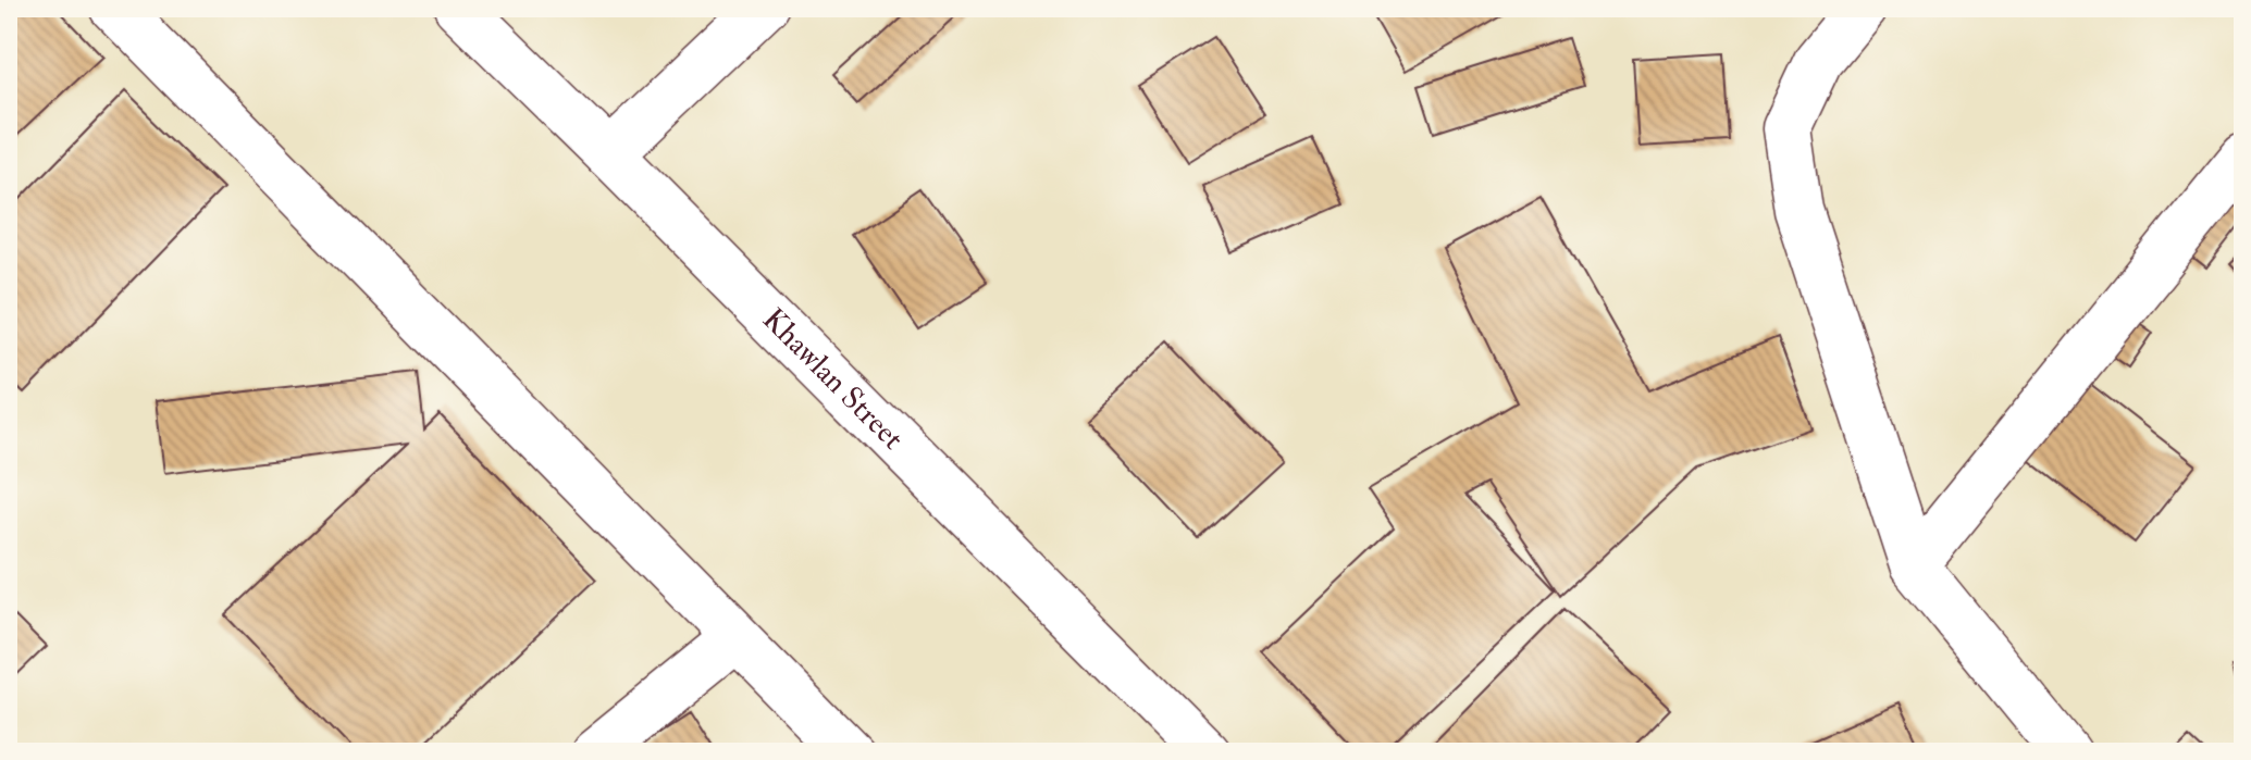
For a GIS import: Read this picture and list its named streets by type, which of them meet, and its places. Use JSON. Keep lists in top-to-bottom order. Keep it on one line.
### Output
{"streets":{"main road":["Khawlan Street"]}}
